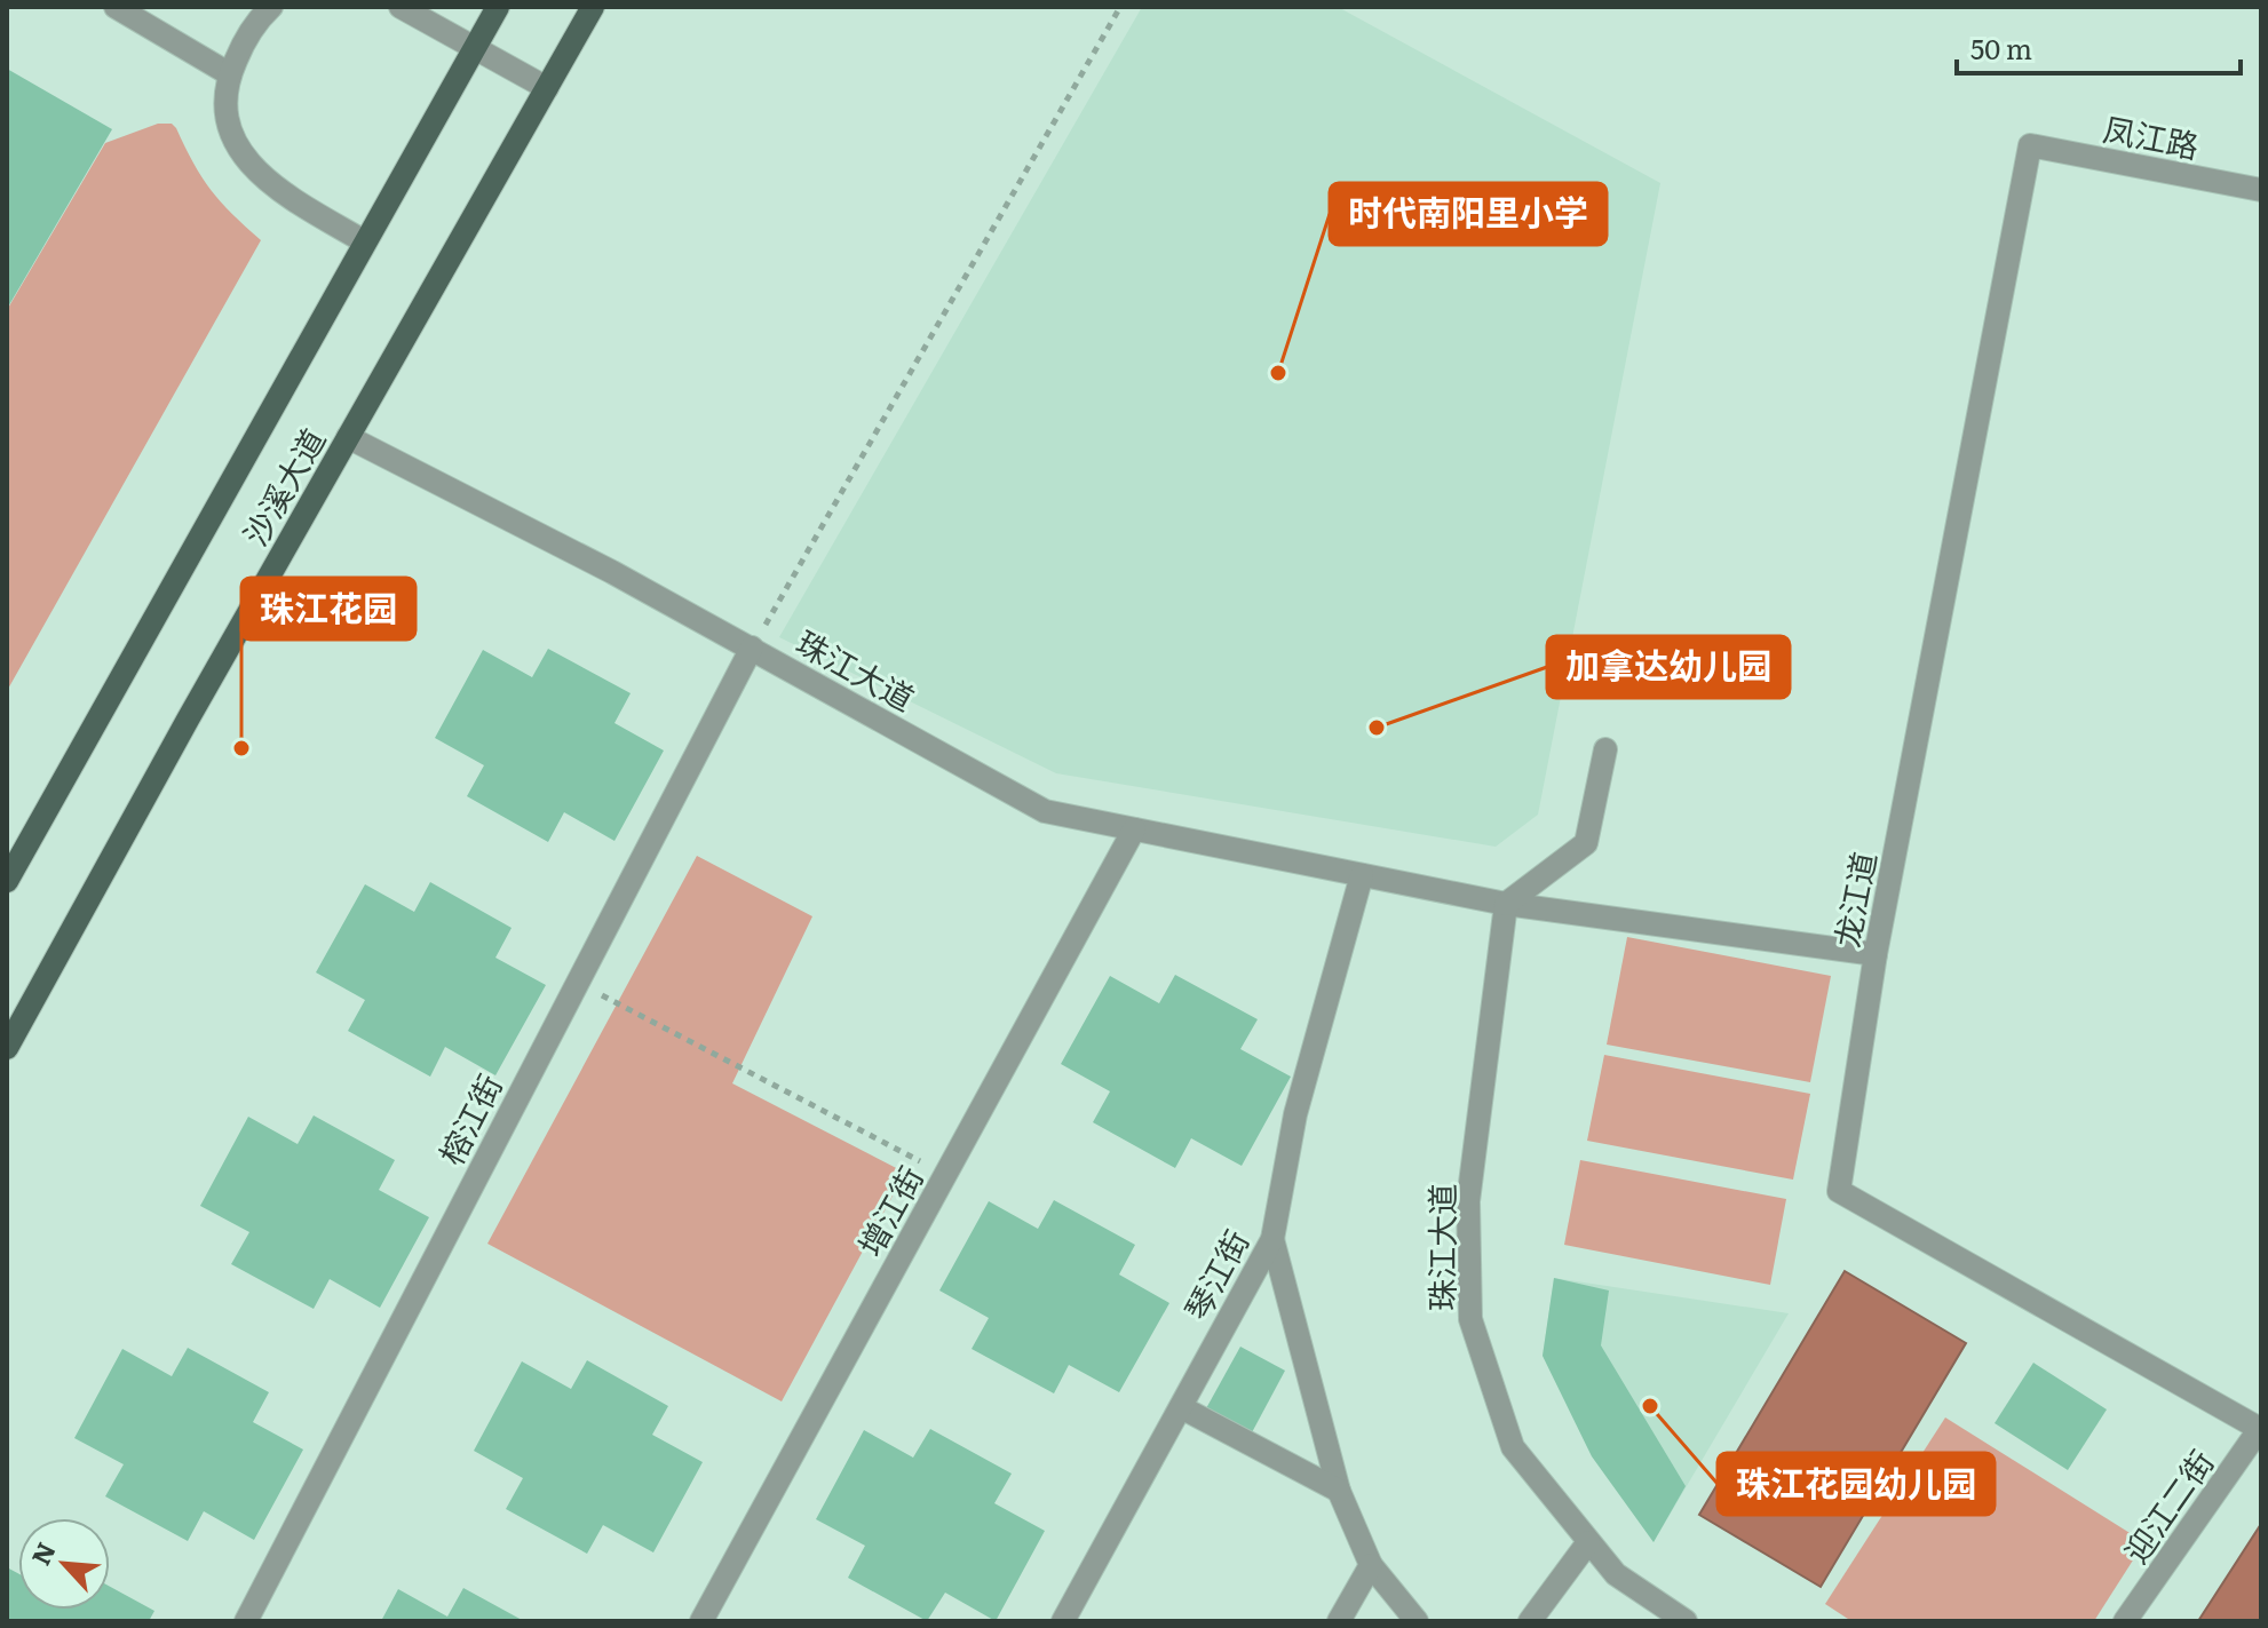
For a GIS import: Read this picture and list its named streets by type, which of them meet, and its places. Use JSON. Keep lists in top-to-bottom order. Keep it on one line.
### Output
{"streets":{"main road":["沙溪大道"],"street":["凤江路","珠江大道","龙江道","榕江街","增江街","琴江街","迎江二街"]},"crossings":[["凤江路","龙江道"],["沙溪大道","珠江大道"],["珠江大道","龙江道"],["珠江大道","榕江街"],["珠江大道","增江街"],["珠江大道","琴江街"],["龙江道","迎江二街"]],"places":["时代南阳里小学","加拿达幼儿园","珠江花园","珠江花园幼儿园"],"scale_bar":"50 m","north":"top left"}
